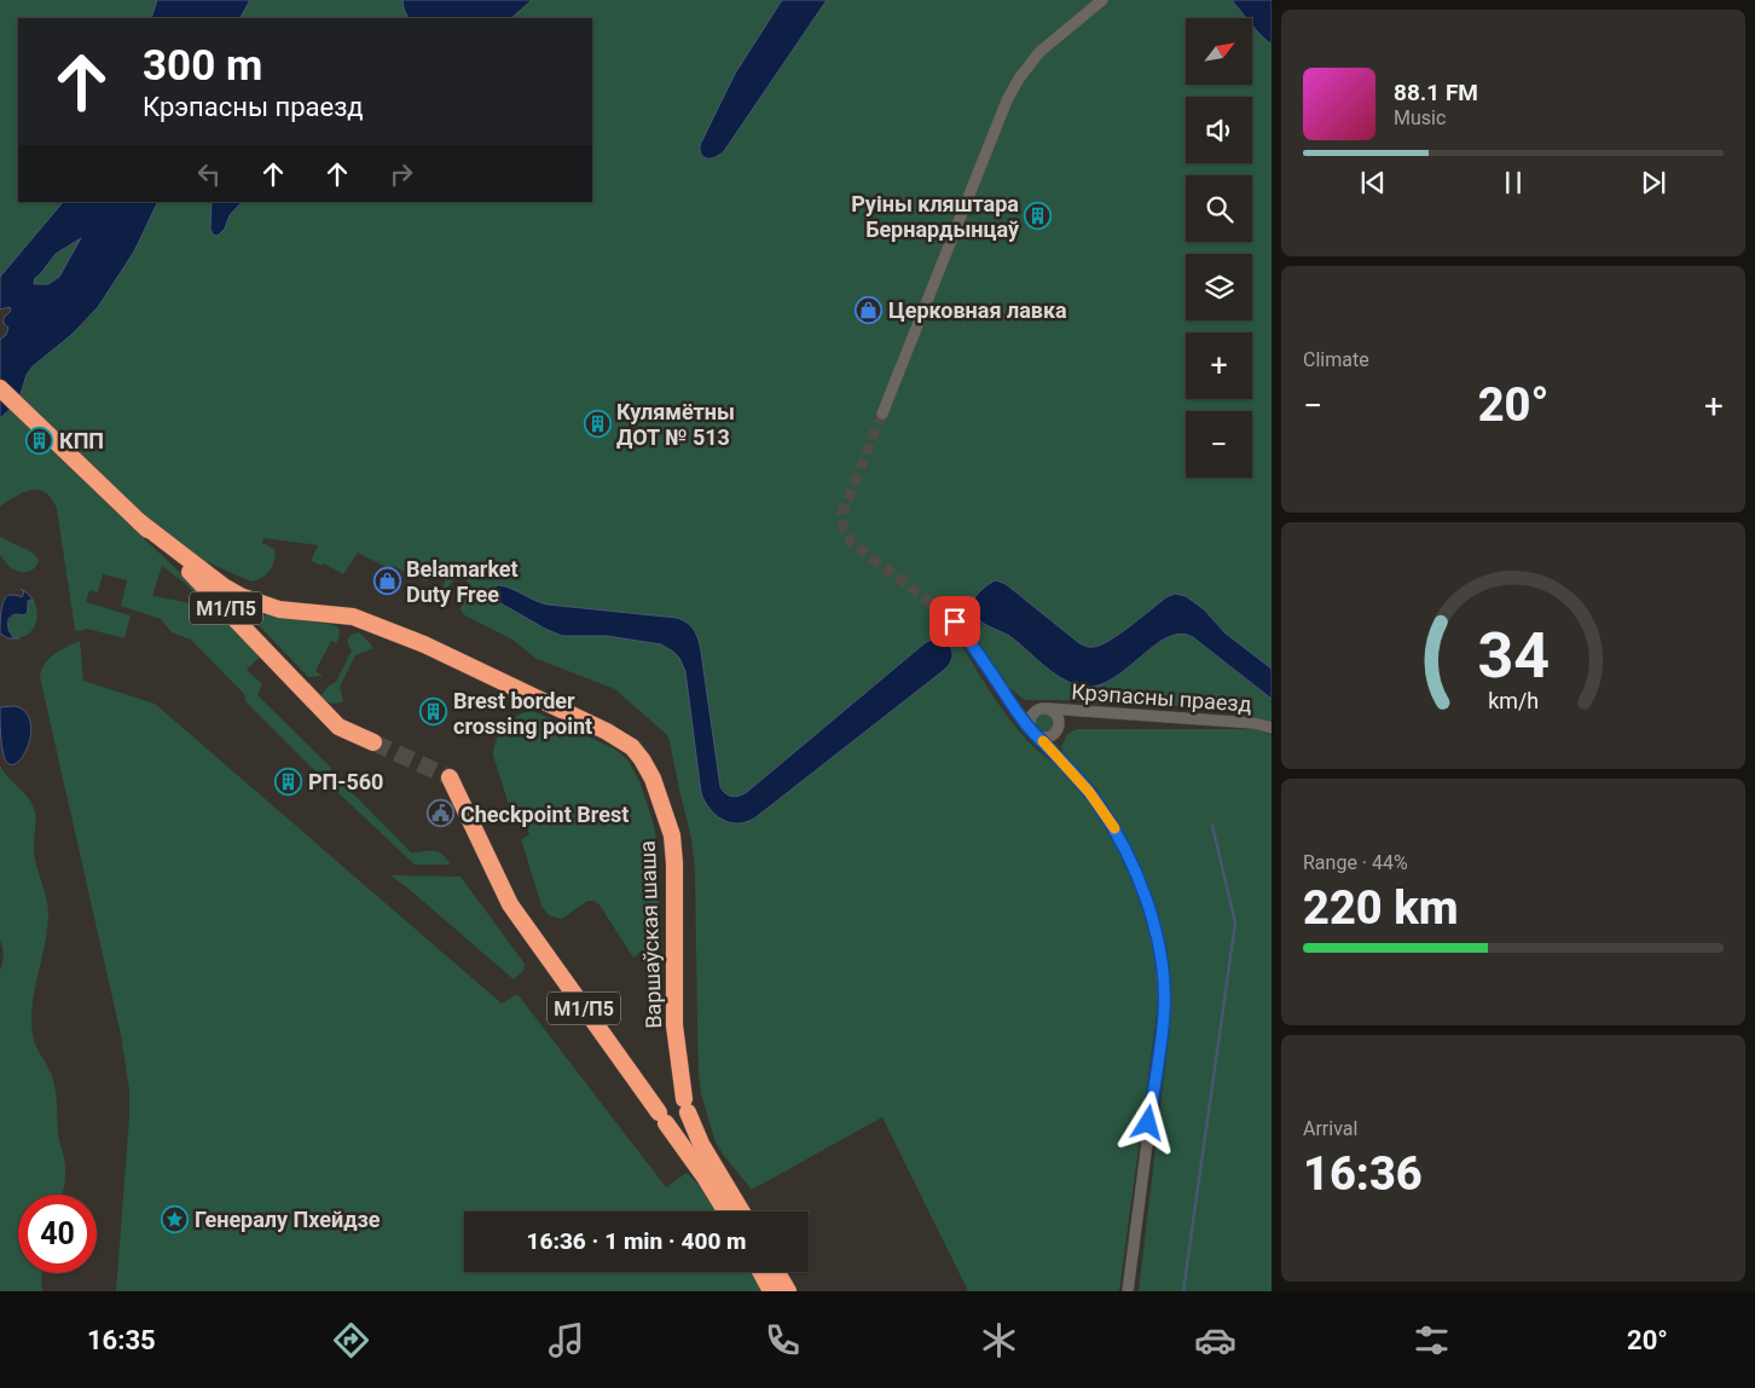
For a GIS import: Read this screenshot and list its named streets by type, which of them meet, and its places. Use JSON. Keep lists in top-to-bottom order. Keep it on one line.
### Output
{"streets":{"highway":["М1/П5","Варшаўская шаша"],"street":["Крэпасны праезд"]},"places":{"building":["Руіны кляштара Бернардынцаў","Кулямётны ДОТ № 513","КПП","Brest border crossing point","РП-560"],"shop":["Церковная лавка","Belamarket Duty Free"],"public building":["Checkpoint Brest"],"place":["Генералу Пхейдзе"]},"north":"top right","page":{"map_buttons":["+","−"],"turn":["300 m","Крэпасны праезд"],"song":["88.1 FM","Music"],"tile":["Climate",["Range · 44%","220 km"],["Arrival","16:36"]],"heat":["−","20°","+"],"limit":"40","trip":"16:36 · 1 min · 400 m","tabs":["16:35","20°"],"gauge":["34","km/h"]}}
